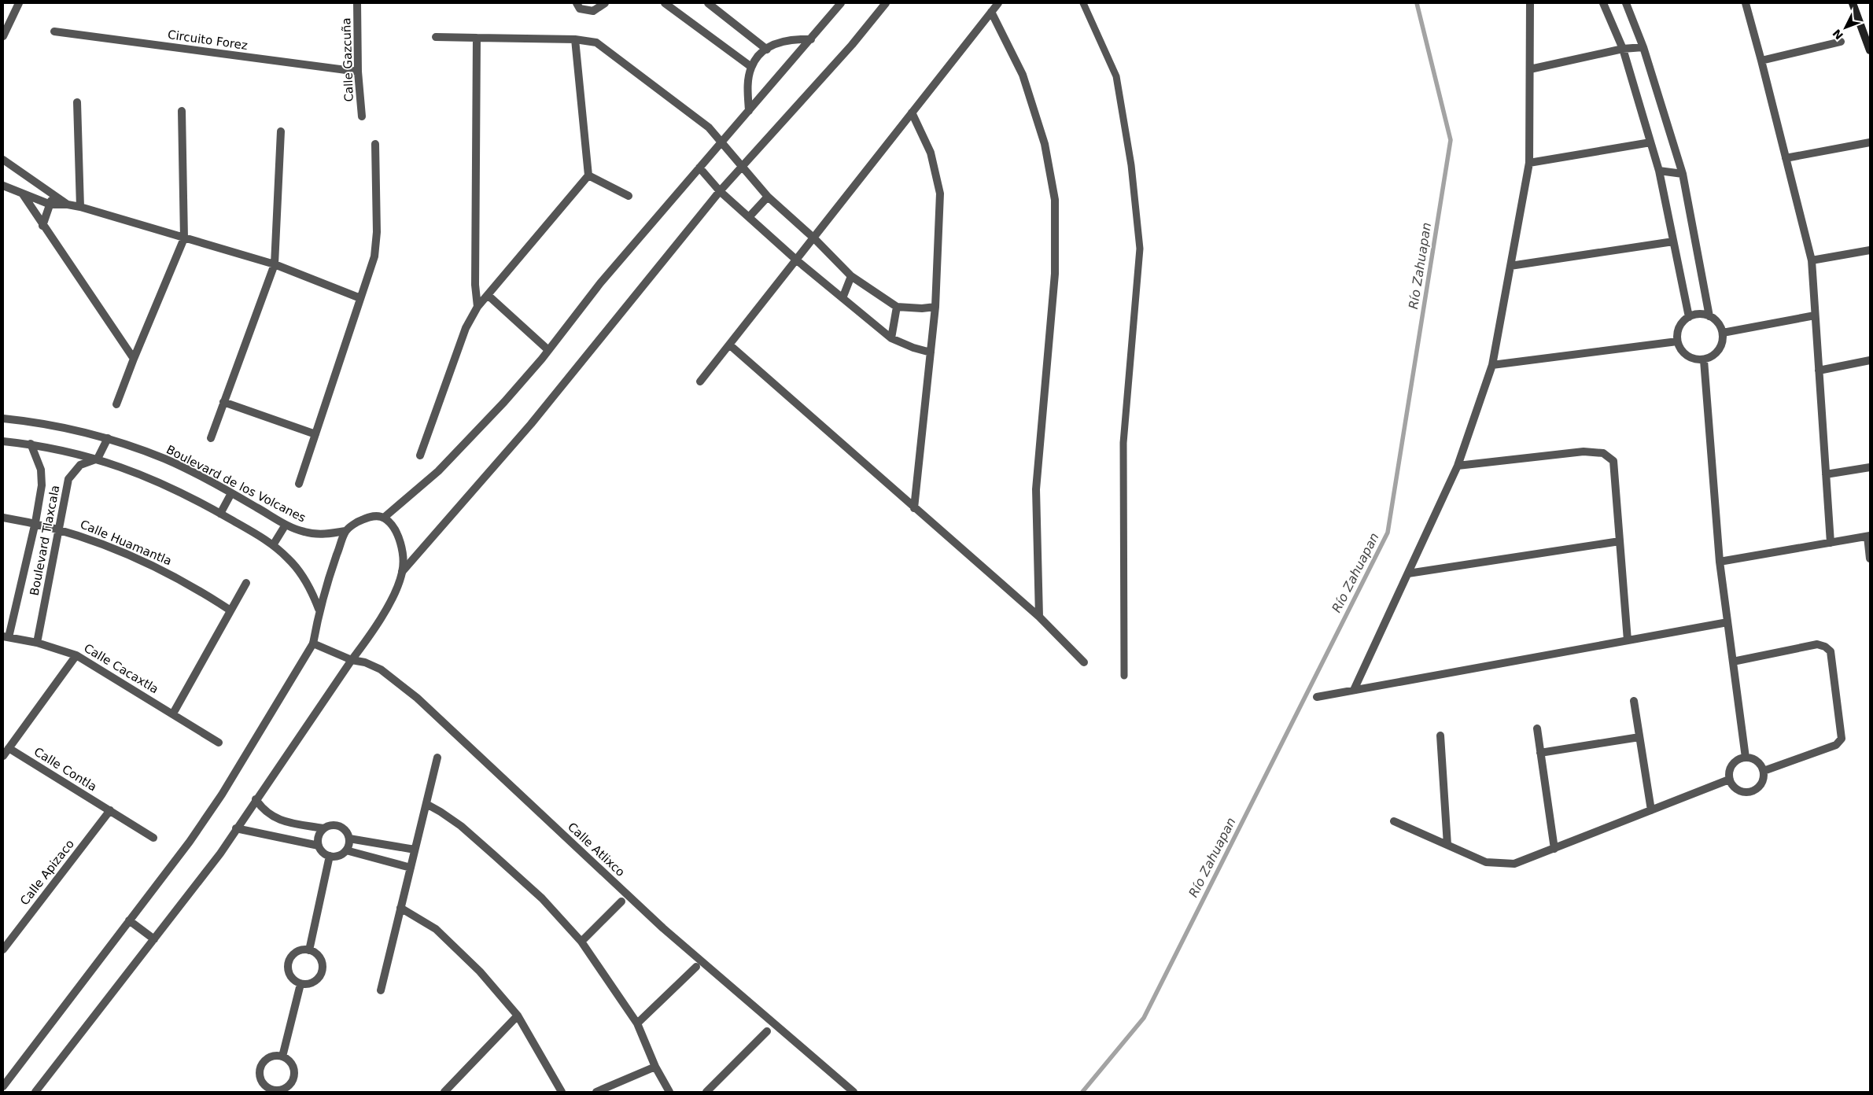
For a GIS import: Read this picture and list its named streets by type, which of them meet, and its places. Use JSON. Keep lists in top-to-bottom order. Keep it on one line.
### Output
{"streets":{"street":["Circuito Forez","Calle Gazcuña","Boulevard de los Volcanes","Boulevard Tlaxcala","Calle Huamantla","Calle Cacaxtla","Calle Contla","Calle Atlixco","Calle Apizaco"]},"crossings":[["Circuito Forez","Calle Gazcuña"],["Boulevard Tlaxcala","Calle Huamantla"],["Boulevard Tlaxcala","Calle Cacaxtla"],["Calle Contla","Calle Apizaco"]],"water":["Río Zahuapan"],"north":"bottom left"}
